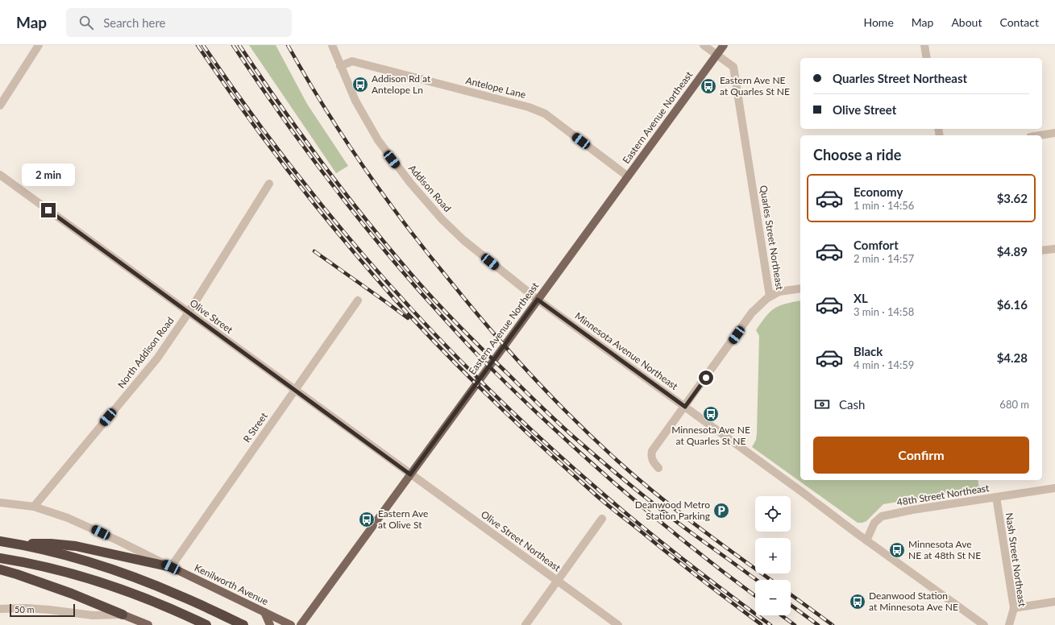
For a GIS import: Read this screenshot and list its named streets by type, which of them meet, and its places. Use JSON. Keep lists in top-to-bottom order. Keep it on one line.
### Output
{"streets":{"main road":["Eastern Avenue Northeast","Kenilworth Avenue"],"street":["Antelope Lane","Addison Road","Quarles Street Northeast","Olive Street","Minnesota Avenue Northeast","North Addison Road","R Street","48th Street Northeast","Olive Street Northeast","Nash Street Northeast"]},"crossings":[["Antelope Lane","Eastern Avenue Northeast"],["Antelope Lane","Addison Road"],["Eastern Avenue Northeast","Addison Road"],["Eastern Avenue Northeast","Quarles Street Northeast"],["Eastern Avenue Northeast","Olive Street"],["Eastern Avenue Northeast","Minnesota Avenue Northeast"],["Eastern Avenue Northeast","Olive Street Northeast"],["Addison Road","Minnesota Avenue Northeast"],["Quarles Street Northeast","Minnesota Avenue Northeast"],["Olive Street","North Addison Road"],["Olive Street","R Street"],["Olive Street","Olive Street Northeast"],["Minnesota Avenue Northeast","48th Street Northeast"],["North Addison Road","Kenilworth Avenue"],["R Street","Kenilworth Avenue"],["48th Street Northeast","Nash Street Northeast"]],"places":{"bus stop":["Addison Rd at Antelope Ln","Eastern Ave NE at Quarles St NE","Minnesota Ave NE at Quarles St NE","Eastern Ave at Olive St","Minnesota Ave NE at 48th St NE","Deanwood Station at Minnesota Ave NE"],"parking":["Deanwood Metro Station Parking"]},"scale_bar":"50 m","page":{"header":"Map","search":"Search here","nav":["Home","Map","About","Contact"],"banner":["Quarles Street Northeast","Olive Street"],"heading":"Choose a ride","bubble":"2 min","list":[{"name":"Economy","note":"1 min · 14:56","value":"$3.62"},{"name":"Comfort","note":"2 min · 14:57","value":"$4.89"},{"name":"XL","note":"3 min · 14:58","value":"$6.16"},{"name":"Black","note":"4 min · 14:59","value":"$4.28"}],"pay":["Cash","680 m"],"buttons":"Confirm","map_buttons":["+","−"],"scale":"50 m"}}
